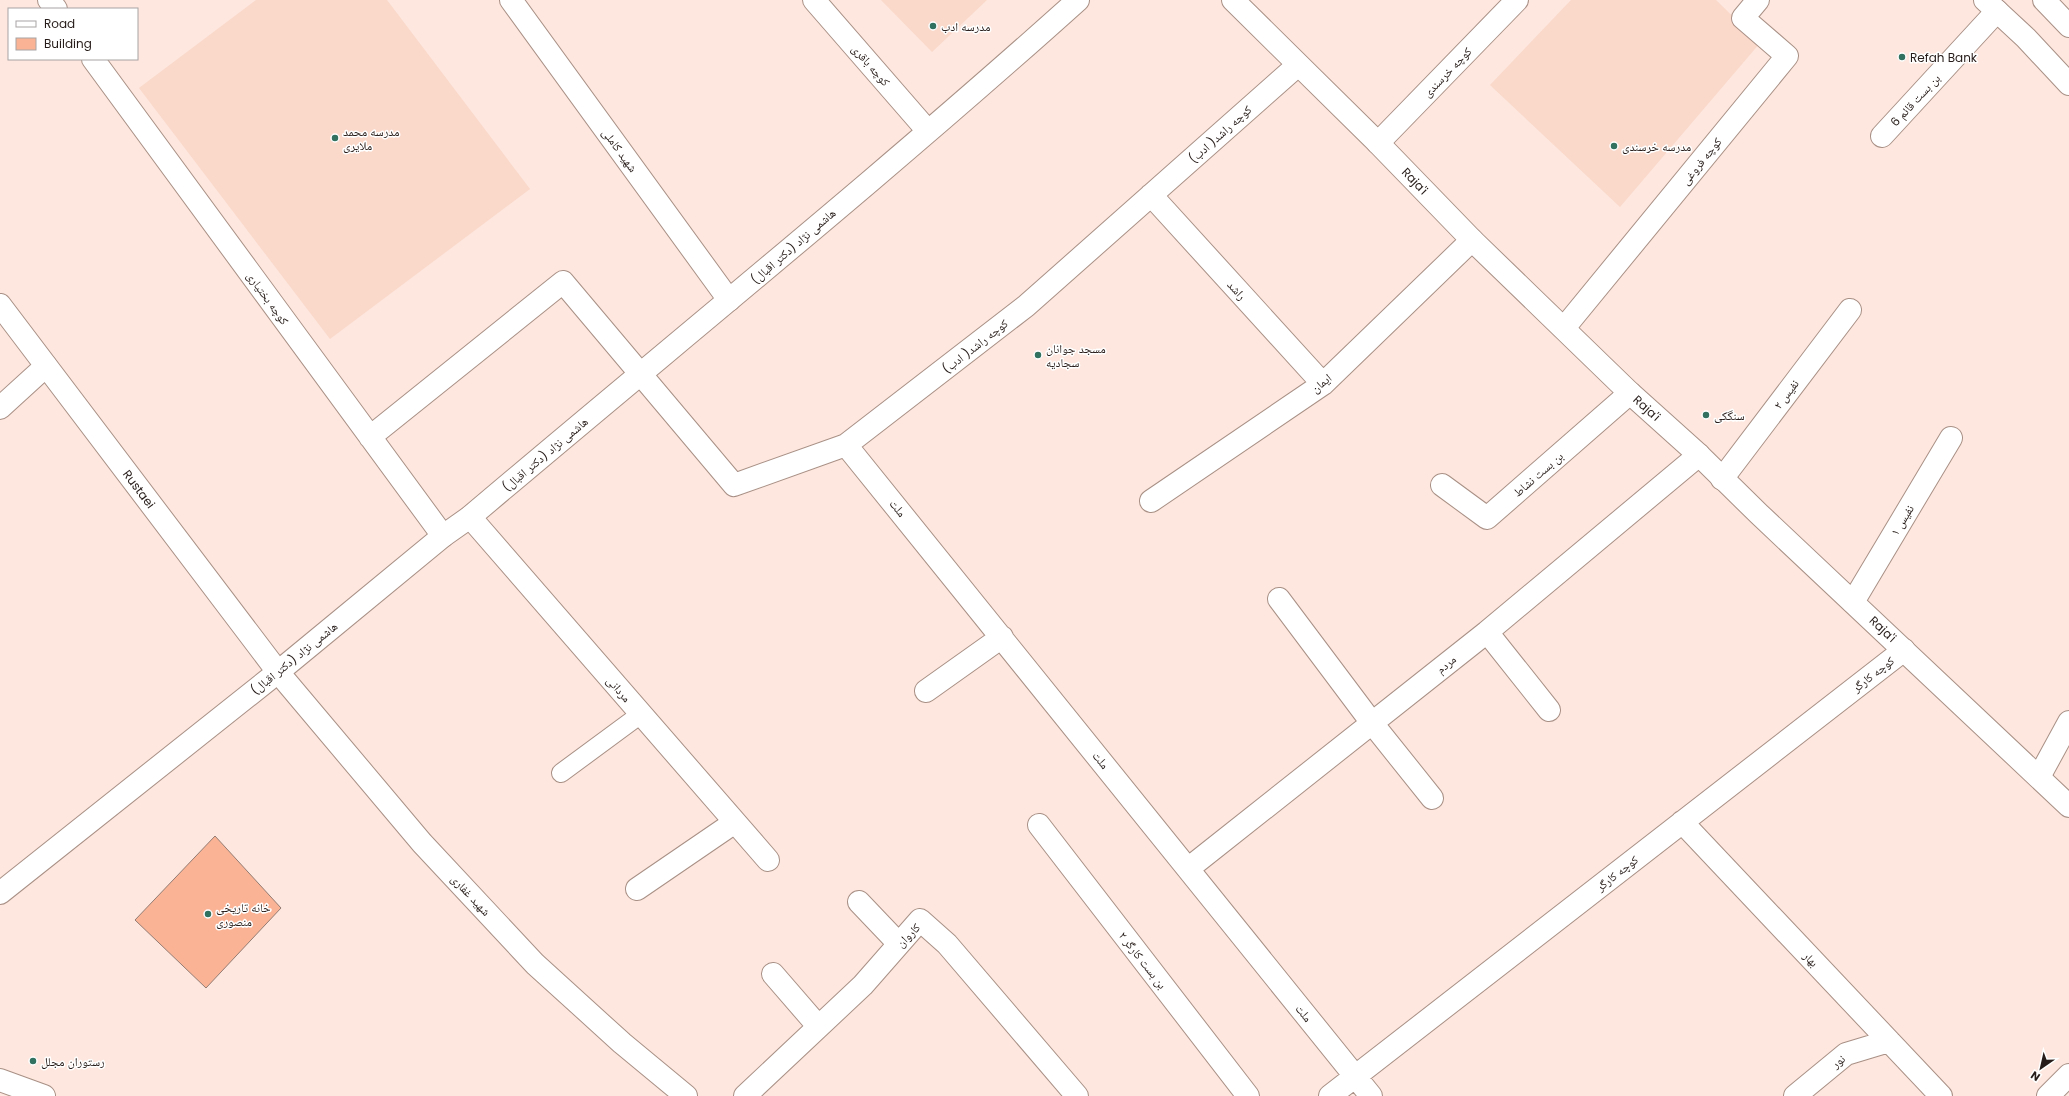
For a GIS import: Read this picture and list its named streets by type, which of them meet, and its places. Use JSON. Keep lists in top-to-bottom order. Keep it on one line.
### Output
{"streets":{"street":["کوچه باقری","کوچه خرسندی","بن بست قائم 6","کوچه راشد( ادب)","شهید کاملی","کوچه فروغی","Raja'i","هاشمی نژاد (دکتر اقبال)","راشد","کوچه بختیاری","ایمان","نفیس ۲","بن بست نشاط","Rustaei","ملت","نفیس ‍۱","مردم","کوچه کارگر","مردانی","شهید غفاری","کاروان","بهار","بن بست کارگر ۲","نور"]},"crossings":[["کوچه باقری","هاشمی نژاد (دکتر اقبال)"],["کوچه خرسندی","Raja'i"],["کوچه راشد( ادب)","Raja'i"],["کوچه راشد( ادب)","هاشمی نژاد (دکتر اقبال)"],["کوچه راشد( ادب)","راشد"],["کوچه راشد( ادب)","ملت"],["شهید کاملی","هاشمی نژاد (دکتر اقبال)"],["کوچه فروغی","Raja'i"],["Raja'i","ایمان"],["Raja'i","نفیس ۲"],["Raja'i","بن بست نشاط"],["Raja'i","نفیس ‍۱"],["Raja'i","مردم"],["Raja'i","کوچه کارگر"],["هاشمی نژاد (دکتر اقبال)","کوچه بختیاری"],["هاشمی نژاد (دکتر اقبال)","Rustaei"],["هاشمی نژاد (دکتر اقبال)","مردانی"],["هاشمی نژاد (دکتر اقبال)","شهید غفاری"],["راشد","ایمان"],["Rustaei","شهید غفاری"],["ملت","مردم"],["ملت","کوچه کارگر"],["کوچه کارگر","بهار"],["بهار","نور"]],"places":["مدرسه ادب","Refah Bank","مدرسه محمد ملایری","مدرسه خرسندی","مسجد جوانان سجادیه","سنگکی","خانه تاریخی منصوری","رستوران مجلل"],"legend":["Road","Building"],"north":"bottom left"}
